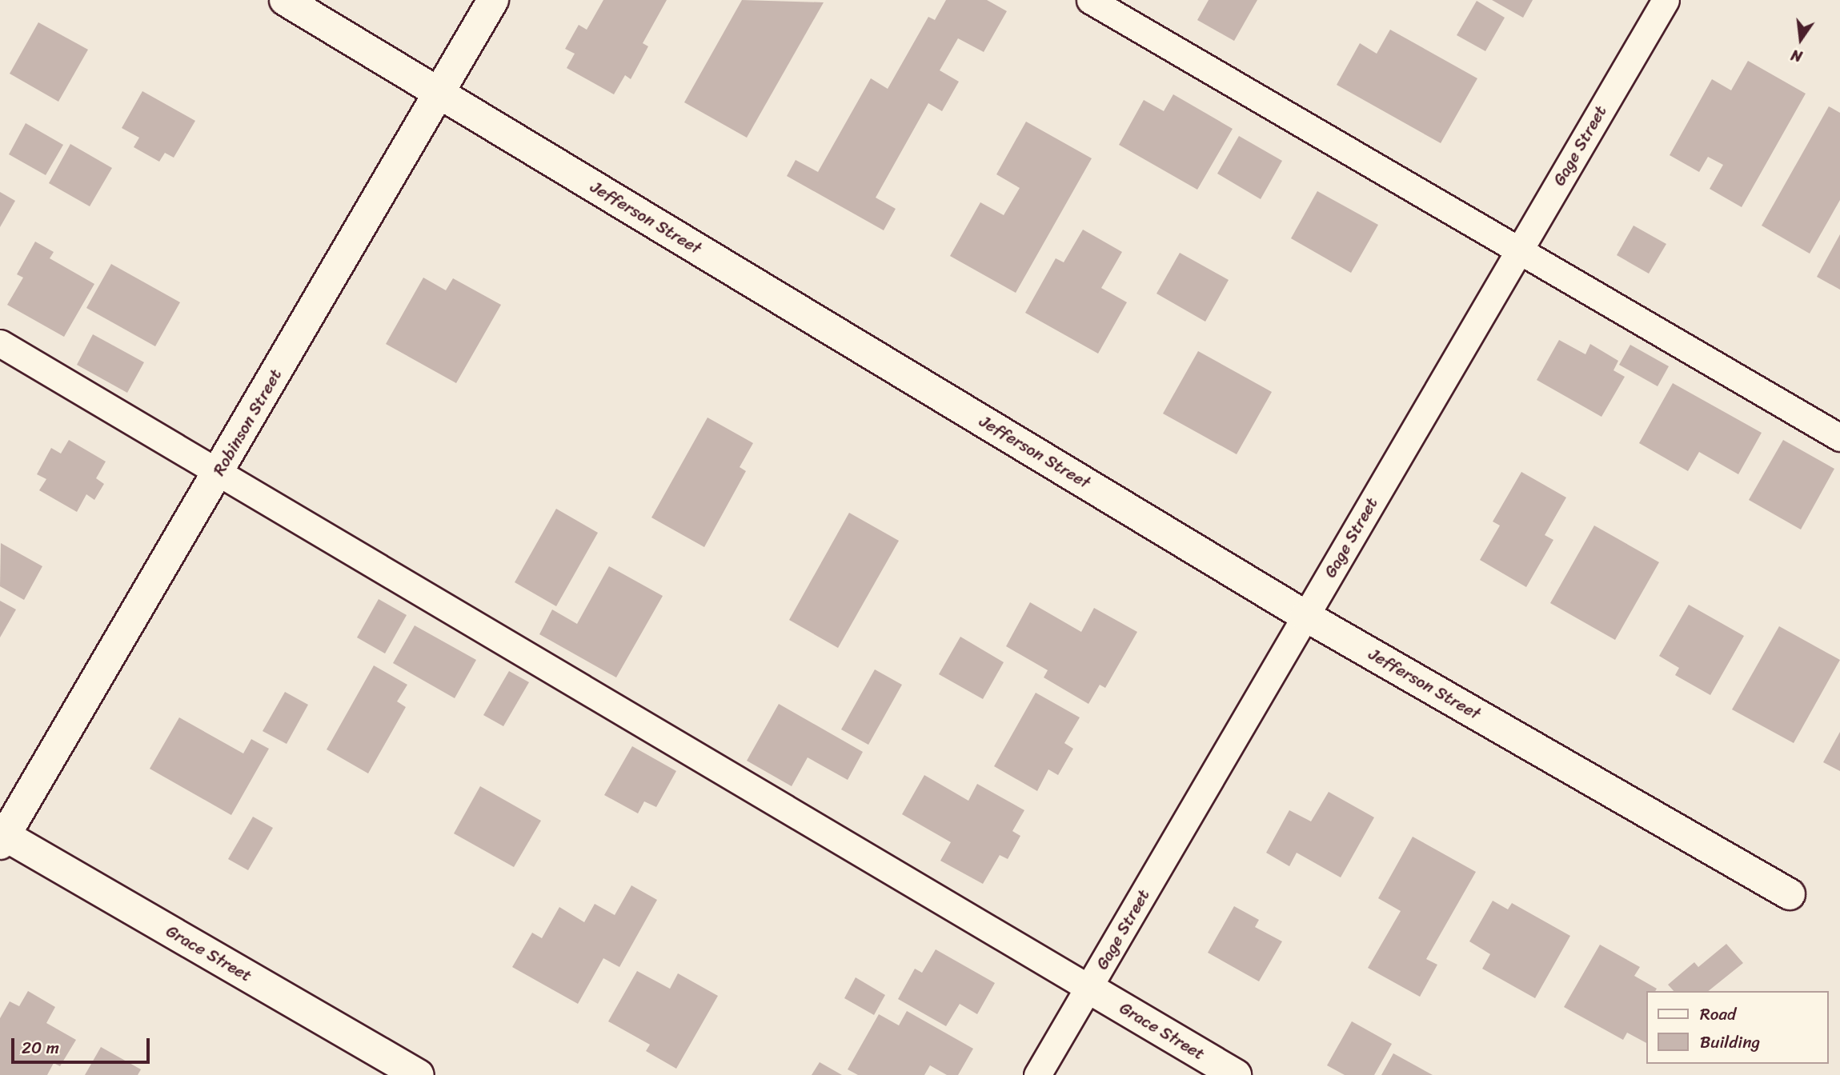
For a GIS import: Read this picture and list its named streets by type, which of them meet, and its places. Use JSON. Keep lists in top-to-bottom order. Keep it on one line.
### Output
{"streets":{"street":["Jefferson Street","Robinson Street","Grace Street"],"lane":["Gage Street"]},"crossings":[["Gage Street","Jefferson Street"],["Gage Street","Grace Street"],["Jefferson Street","Robinson Street"],["Robinson Street","Grace Street"]],"legend":["Road","Building"],"scale_bar":"20 m","north":"bottom"}
